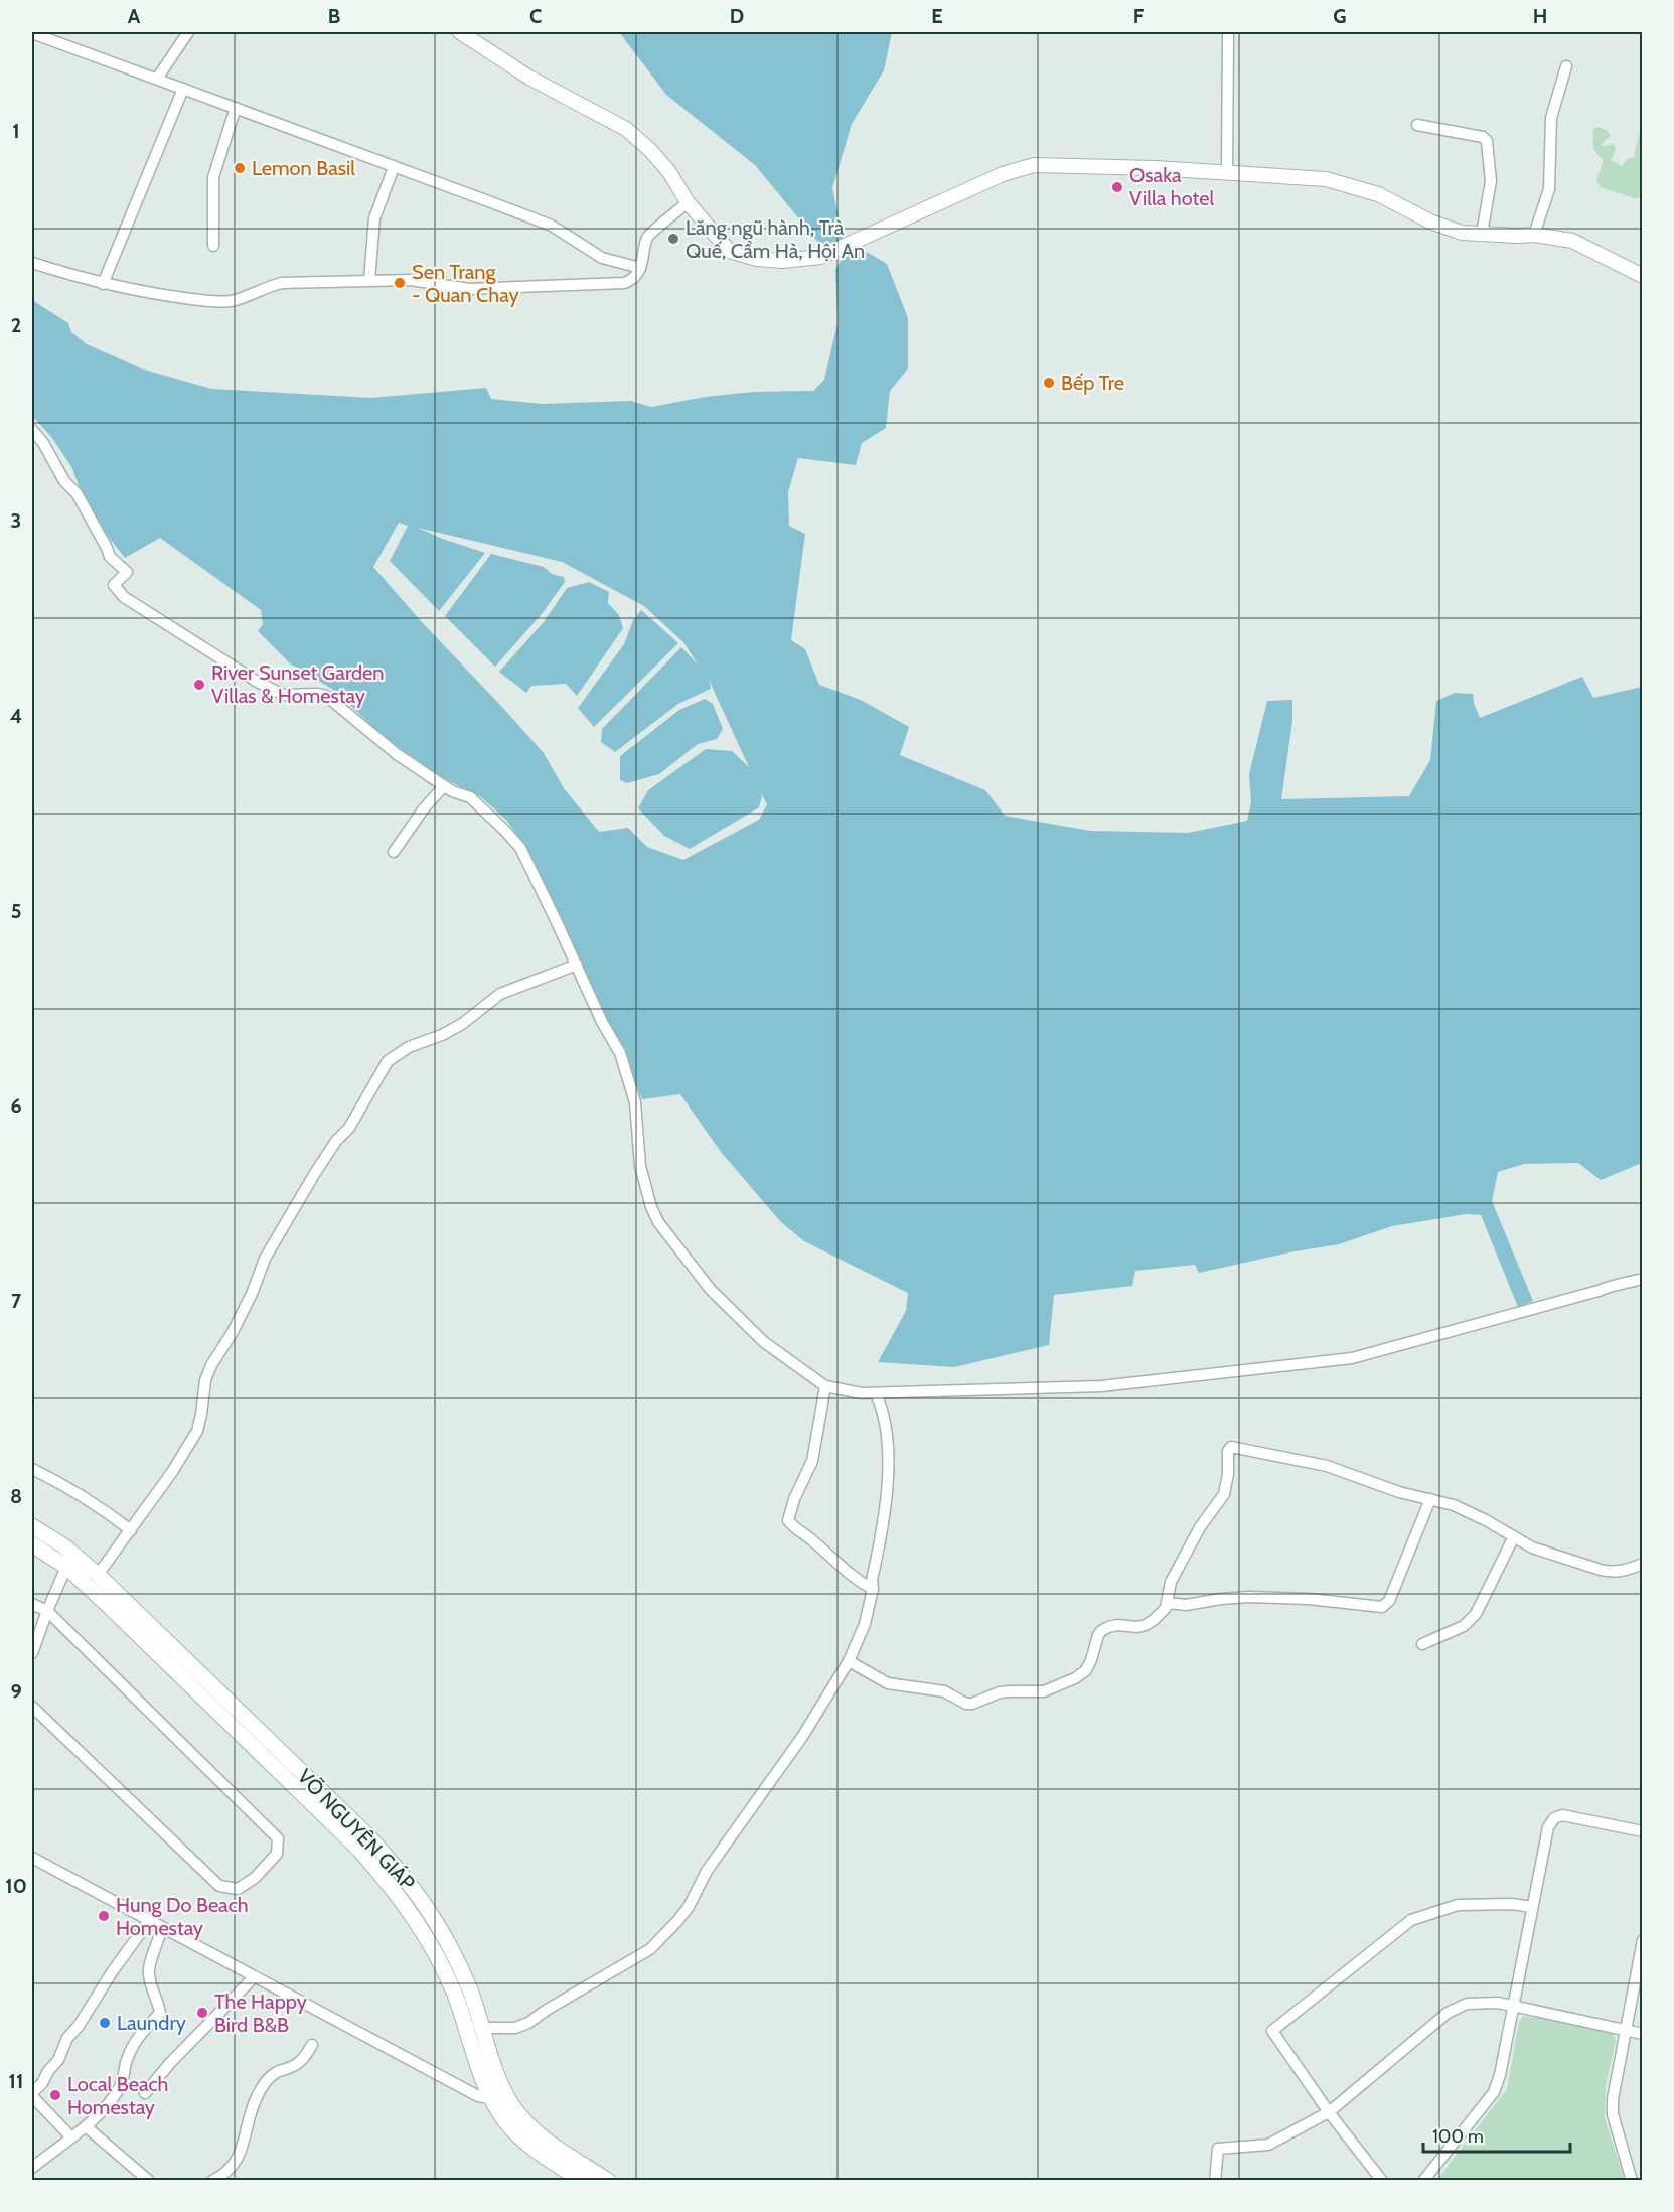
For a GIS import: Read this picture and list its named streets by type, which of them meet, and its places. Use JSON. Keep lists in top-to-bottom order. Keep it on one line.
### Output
{"streets":{"main road":["VÕ NGUYÊN GIÁP"]},"places":["Lemon Basil","Osaka Villa hotel","Lăng ngũ hành, Trà Quế, Cẩm Hà, Hội An","Sen Trang - Quan Chay","Bếp Tre","River Sunset Garden Villas & Homestay","Hung Do Beach Homestay","The Happy Bird B&B","Laundry","Local Beach Homestay"],"scale_bar":"100 m","grid":{"columns":["A","B","C","D","E","F","G","H"],"rows":["1","2","3","4","5","6","7","8","9","10","11"]}}
